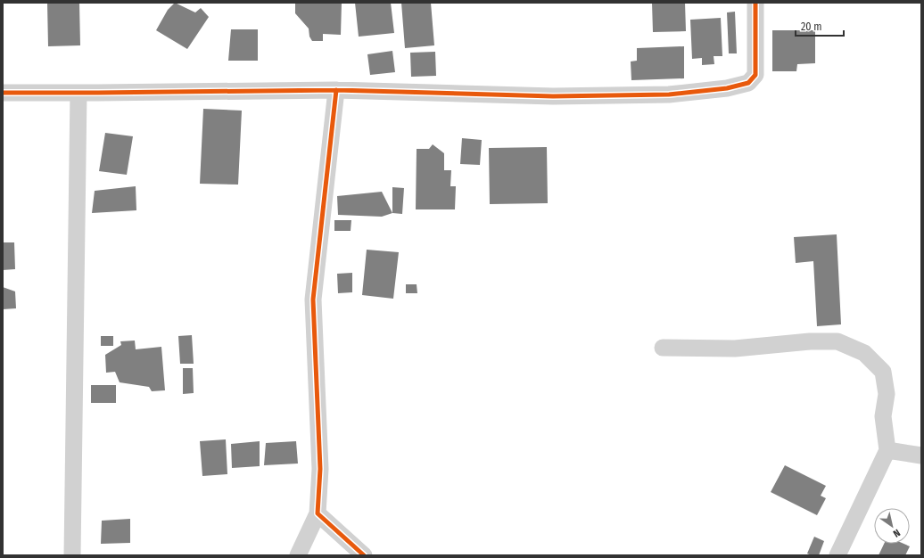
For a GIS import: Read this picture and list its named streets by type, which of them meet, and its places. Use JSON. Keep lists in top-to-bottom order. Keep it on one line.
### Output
{"scale_bar":"20 m","north":"bottom right"}
